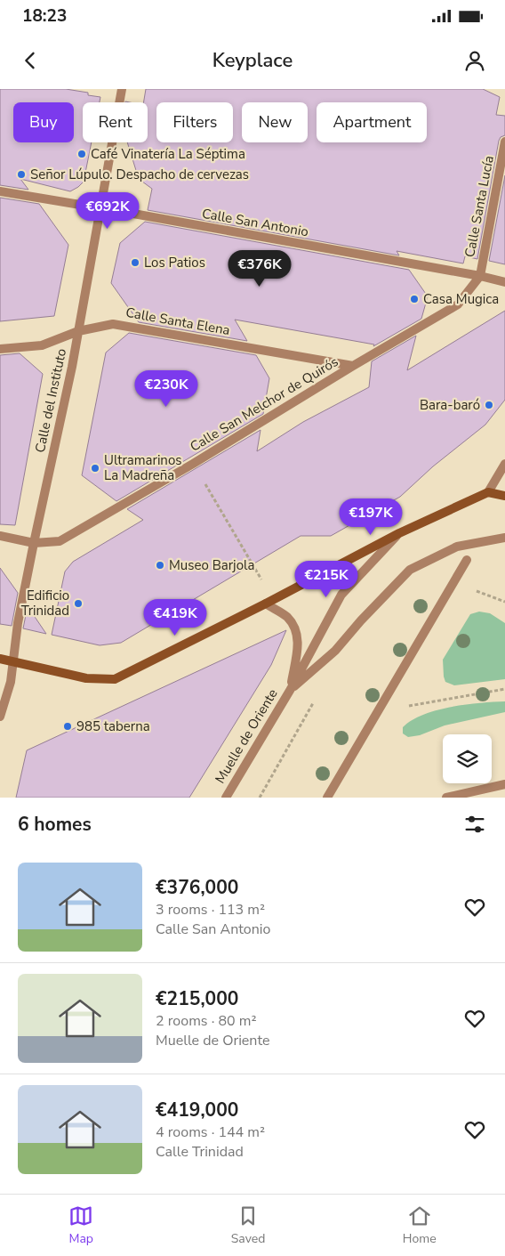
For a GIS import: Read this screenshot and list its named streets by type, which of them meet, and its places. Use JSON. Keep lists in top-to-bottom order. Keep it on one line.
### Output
{"streets":{"street":["Calle Santa Lucía","Calle San Antonio","Calle Santa Elena","Calle del Instituto","Calle San Melchor de Quirós","Muelle de Oriente"]},"crossings":[["Calle Santa Lucía","Calle San Antonio"],["Calle Santa Lucía","Calle San Melchor de Quirós"],["Calle San Antonio","Calle del Instituto"],["Calle San Antonio","Calle San Melchor de Quirós"],["Calle Santa Elena","Calle del Instituto"],["Calle Santa Elena","Calle San Melchor de Quirós"],["Calle del Instituto","Calle San Melchor de Quirós"]],"places":["Café Vinatería La Séptima","Señor Lúpulo. Despacho de cervezas","Los Patios","Casa Mugica","Bara-baró","Ultramarinos La Madreña","Museo Barjola","Edificio Trinidad","985 taberna"],"page":{"status":"18:23","header":"Keyplace","chip":["Buy","Rent","Filters","New","Apartment"],"price":["€692K","€376K","€230K","€197K","€215K","€419K"],"heading":"6 homes","list":[{"name":"€376,000","note":"3 rooms · 113 m² · Calle San Antonio"},{"name":"€215,000","note":"2 rooms · 80 m² · Muelle de Oriente"},{"name":"€419,000","note":"4 rooms · 144 m² · Calle Trinidad"}],"tabs":["Map","Saved","Home"]}}
